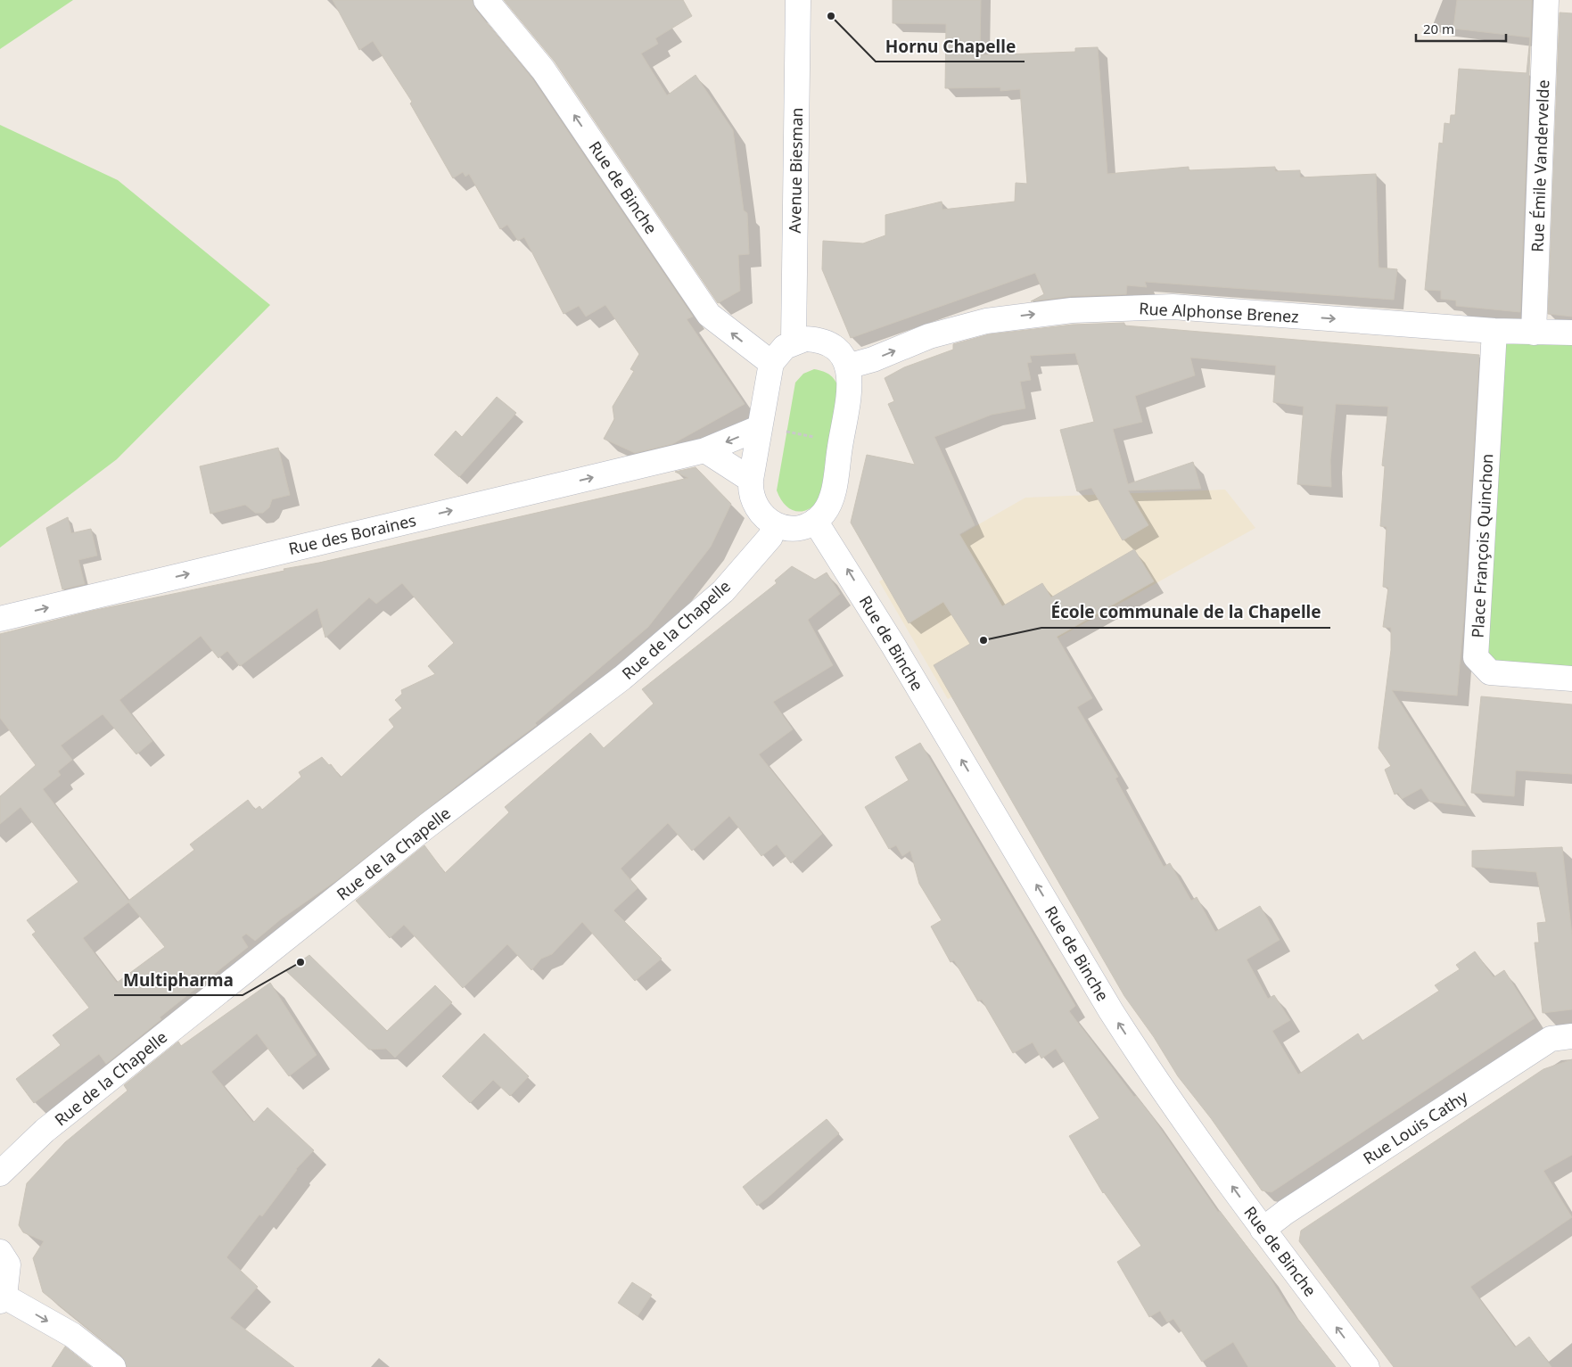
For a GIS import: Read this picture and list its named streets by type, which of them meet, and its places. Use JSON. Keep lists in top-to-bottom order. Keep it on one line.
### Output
{"streets":{"street":["Rue Émile Vandervelde","Avenue Biesman","Rue de Binche","Rue Alphonse Brenez","Rue des Boraines","Place François Quinchon","Rue de la Chapelle","Rue Louis Cathy"]},"crossings":[["Rue Émile Vandervelde","Rue Alphonse Brenez"],["Avenue Biesman","Rue de Binche"],["Avenue Biesman","Rue Alphonse Brenez"],["Avenue Biesman","Rue des Boraines"],["Rue de Binche","Rue Alphonse Brenez"],["Rue de Binche","Rue des Boraines"],["Rue de Binche","Rue Louis Cathy"],["Rue Alphonse Brenez","Rue des Boraines"],["Rue Alphonse Brenez","Place François Quinchon"]],"one_way":["Rue de Binche","Rue Alphonse Brenez","Rue des Boraines"],"places":["Hornu Chapelle","École communale de la Chapelle","Multipharma"],"scale_bar":"20 m"}
